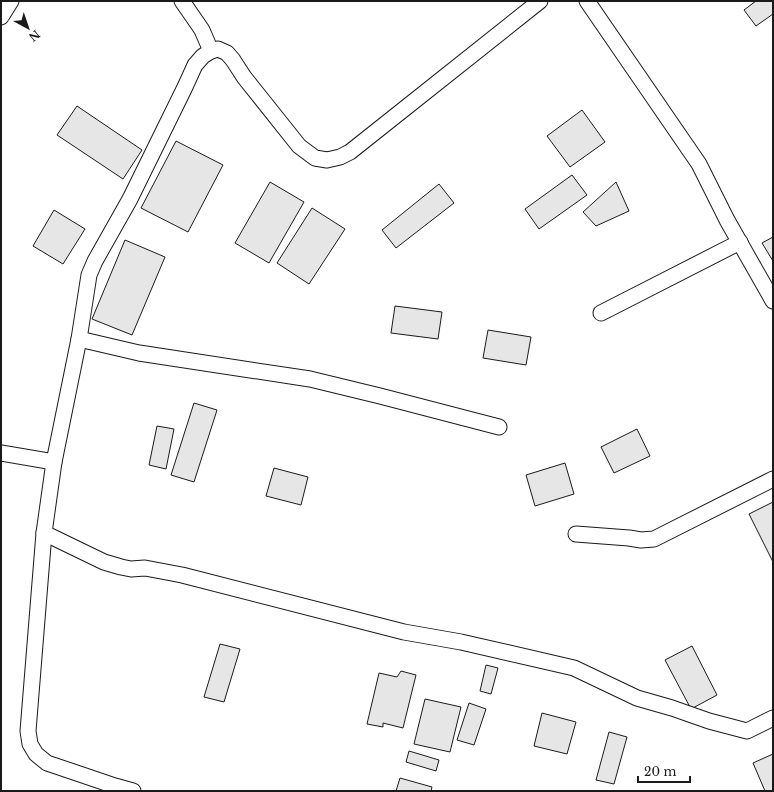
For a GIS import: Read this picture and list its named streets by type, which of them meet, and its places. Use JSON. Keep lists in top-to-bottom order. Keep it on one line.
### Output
{"scale_bar":"20 m","north":"bottom right"}
